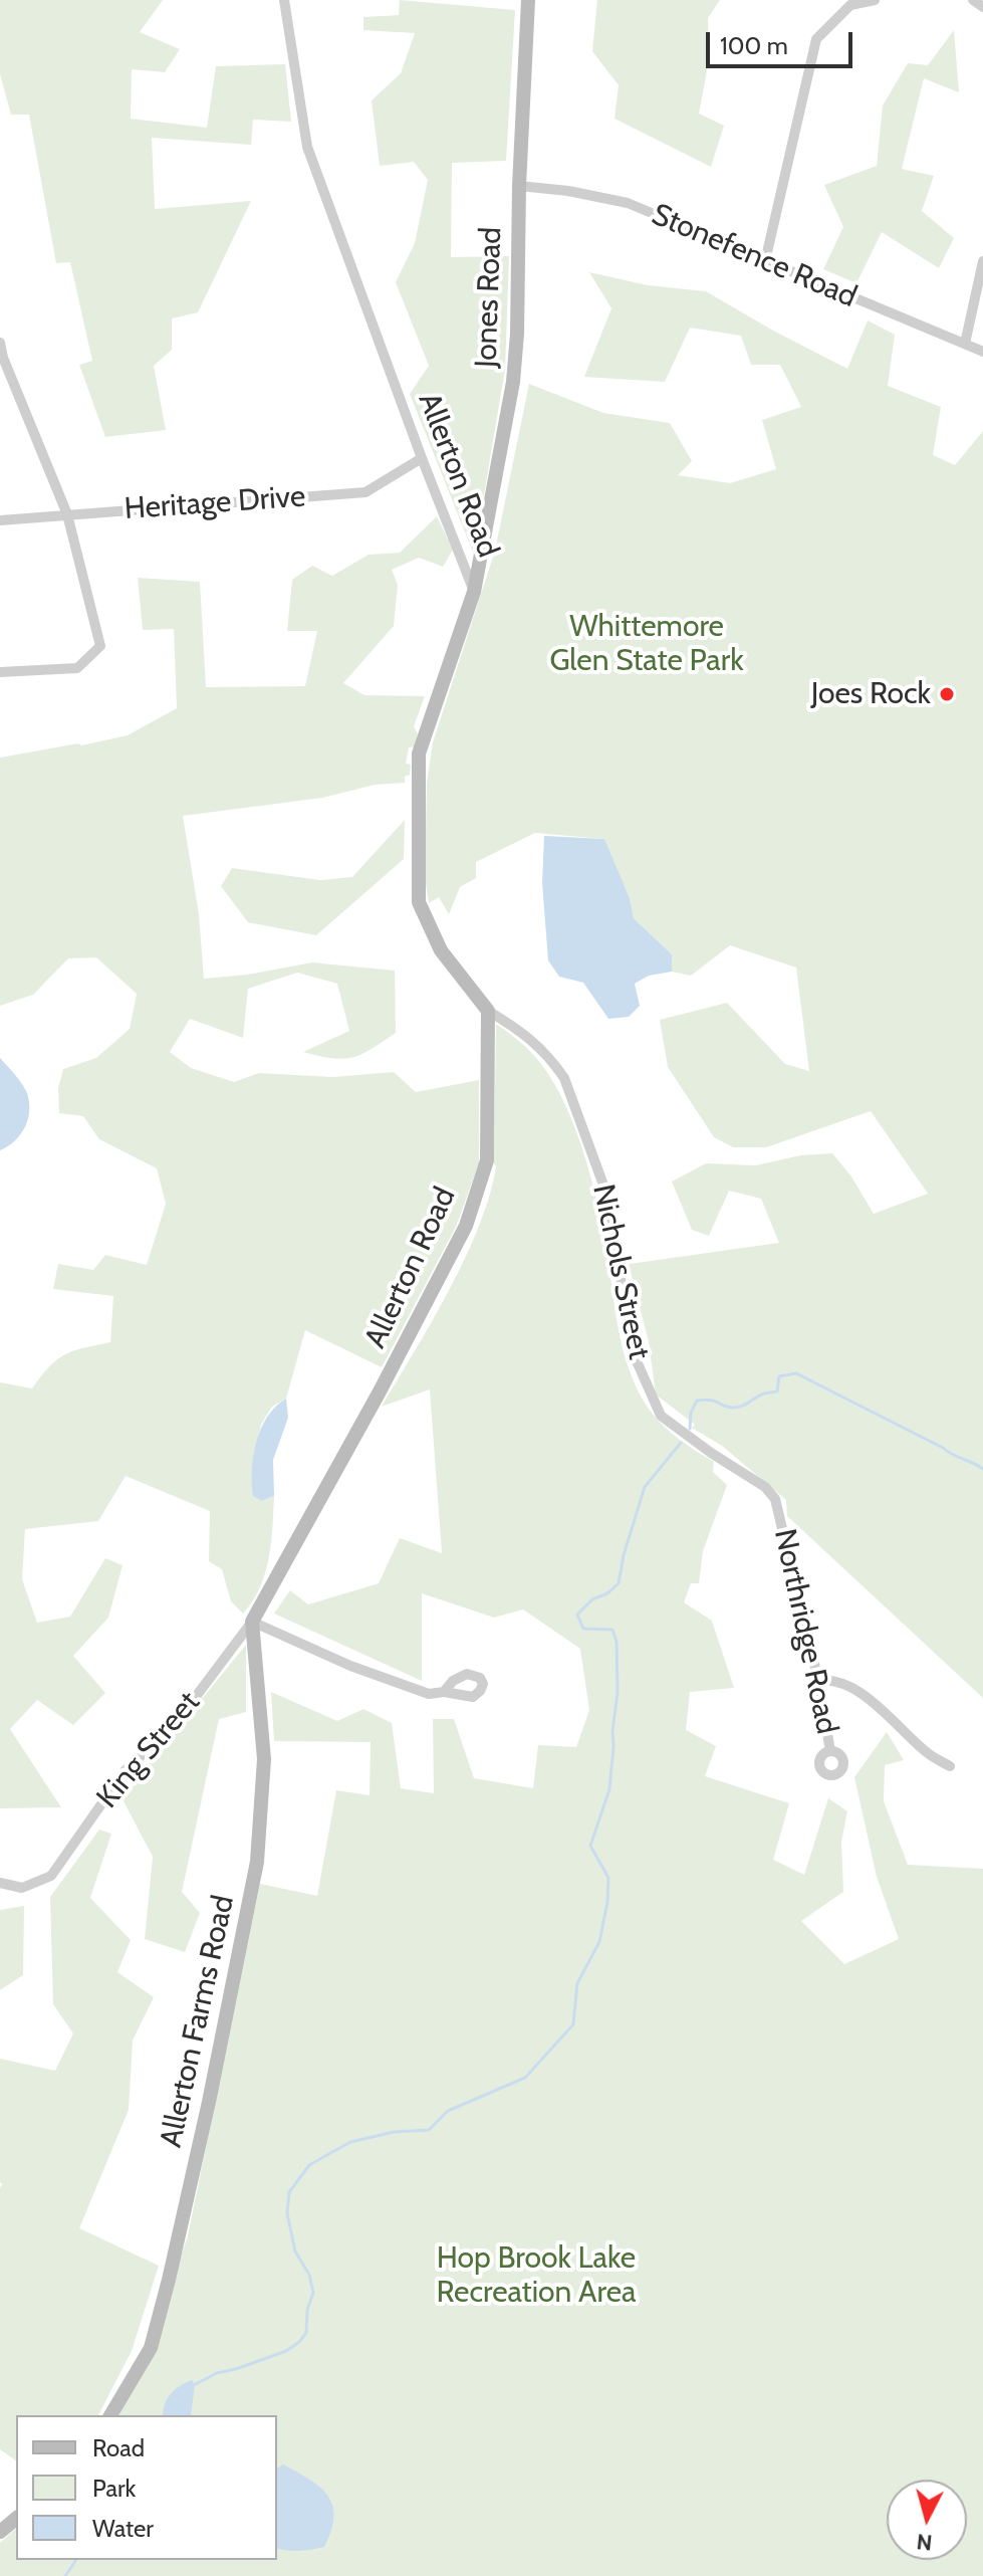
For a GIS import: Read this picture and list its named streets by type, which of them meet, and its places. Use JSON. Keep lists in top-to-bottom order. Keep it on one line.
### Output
{"streets":{"street":["Stonefence Road","Jones Road","Allerton Road","Heritage Drive","Nichols Street","Northridge Road","King Street","Allerton Farms Road"]},"crossings":[["Stonefence Road","Jones Road"],["Jones Road","Allerton Road"],["Allerton Road","Heritage Drive"],["Allerton Road","Nichols Street"],["Allerton Road","King Street"],["Allerton Road","Allerton Farms Road"],["Nichols Street","Northridge Road"],["King Street","Allerton Farms Road"]],"parks":["Whittemore Glen State Park","Hop Brook Lake Recreation Area"],"places":["Joes Rock"],"legend":["Road","Park","Water"],"scale_bar":"100 m","north":"bottom"}
